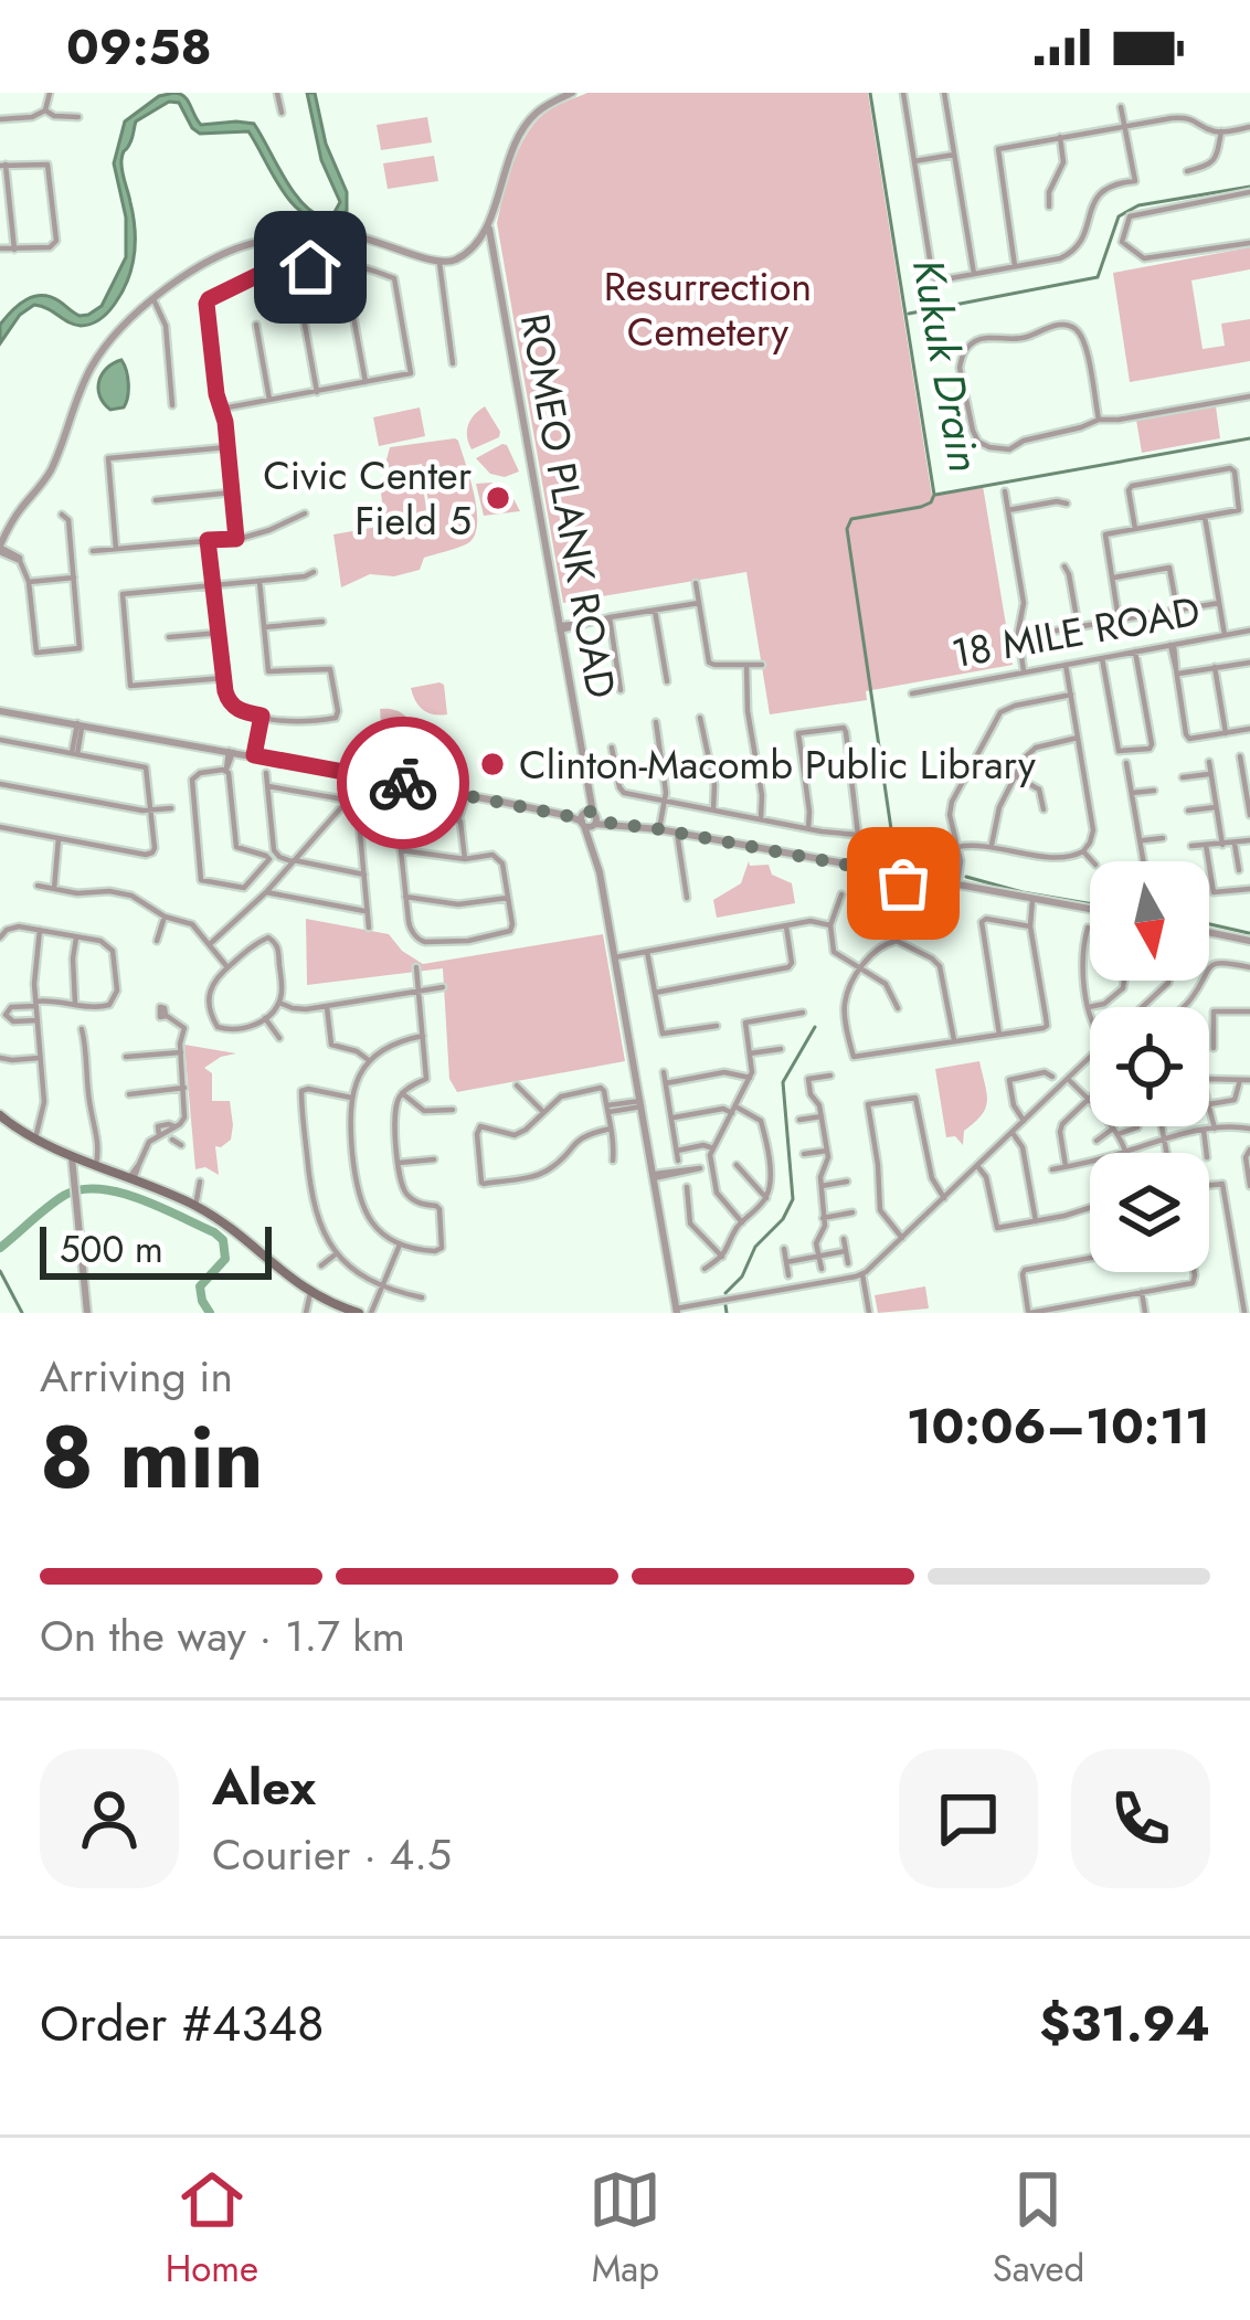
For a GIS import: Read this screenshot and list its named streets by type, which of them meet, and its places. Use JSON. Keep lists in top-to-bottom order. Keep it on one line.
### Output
{"streets":{"street":["ROMEO PLANK ROAD","18 MILE ROAD"]},"water":["Kukuk Drain"],"parks":["Resurrection Cemetery"],"places":["Civic Center Field 5","Clinton-Macomb Public Library"],"scale_bar":"500 m","north":"bottom","page":{"status":"09:58","scale":"500 m","heading":["8 min","Arriving in","10:06–10:11"],"panel":["Alex","Courier · 4.5","Order #4348","$31.94"],"bar":"On the way · 1.7 km","tabs":["Home","Map","Saved"]}}
